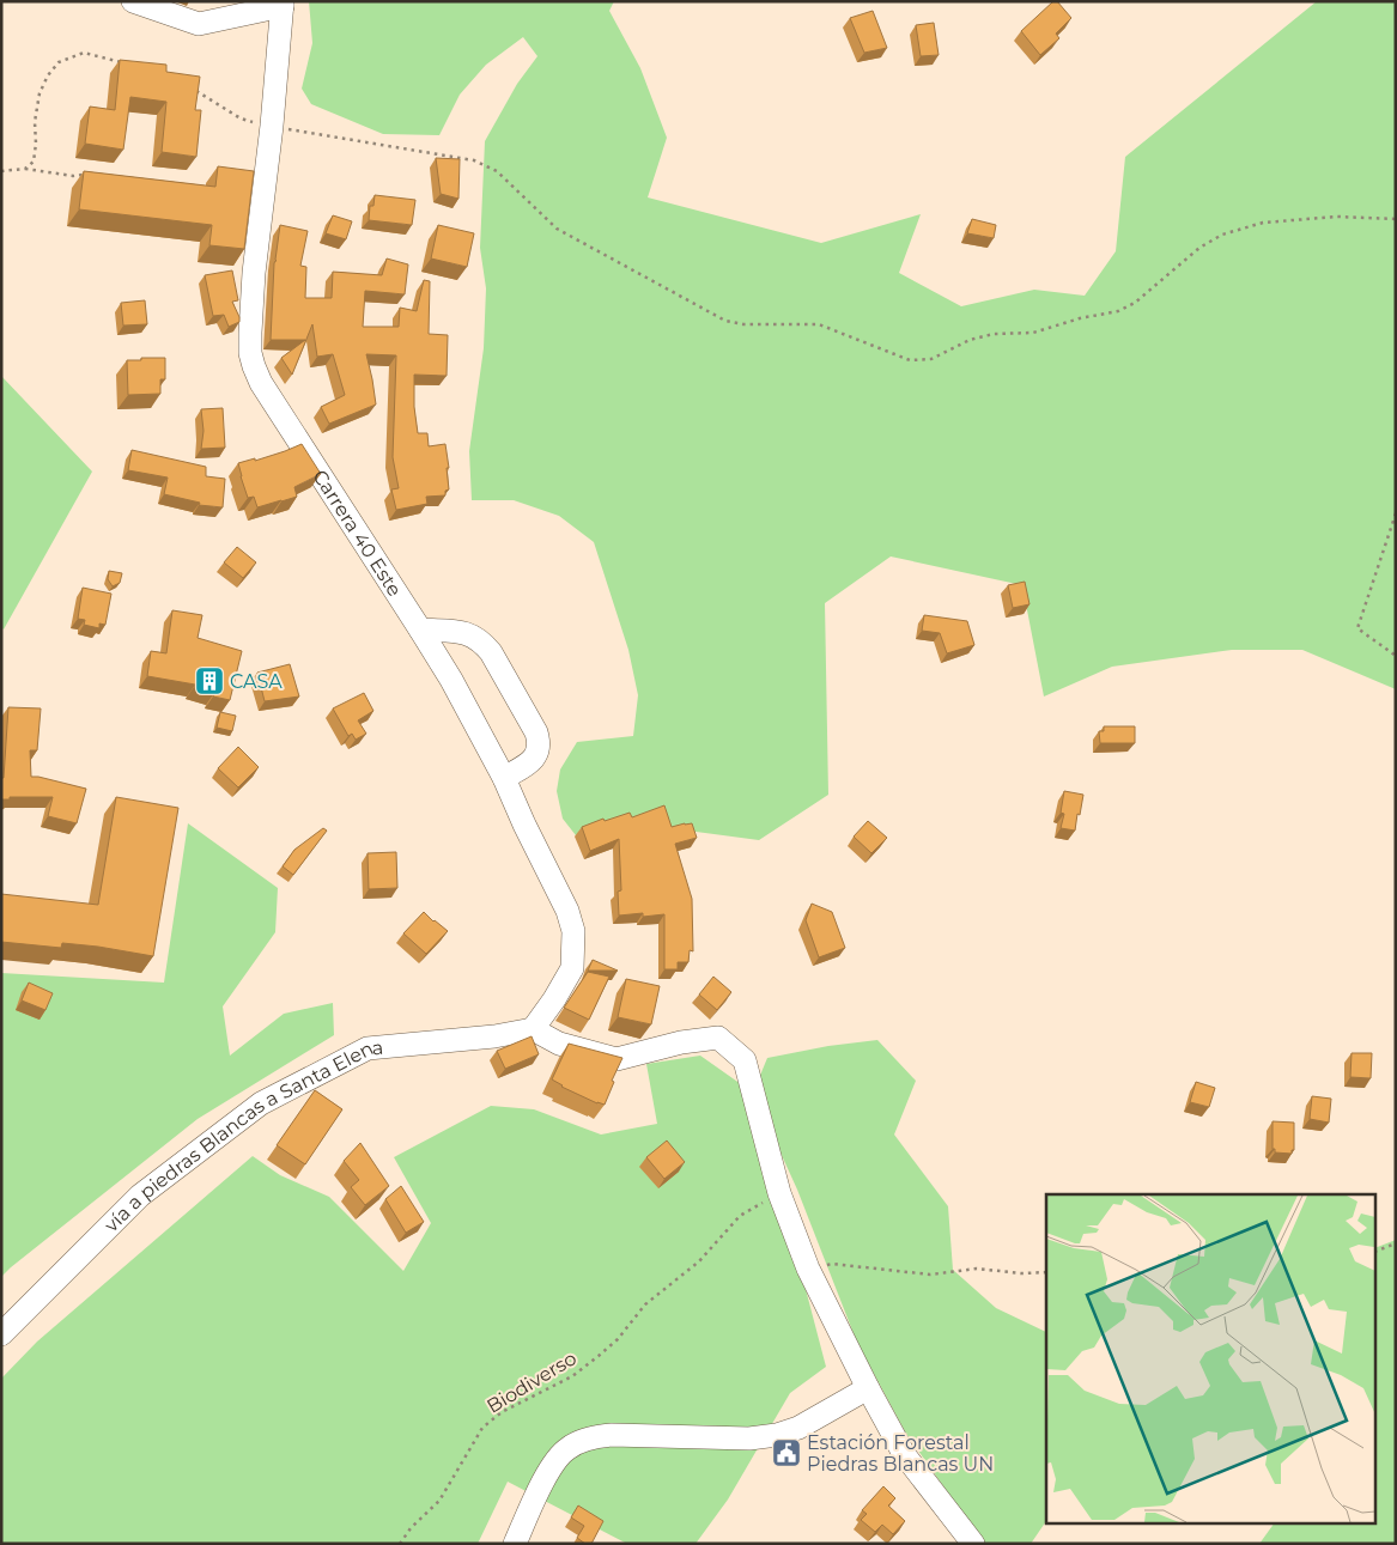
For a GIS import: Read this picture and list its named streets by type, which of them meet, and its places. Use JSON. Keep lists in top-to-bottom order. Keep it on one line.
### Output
{"streets":{"street":["Carrera 40 Este","vía a piedras Blancas a Santa Elena"],"path":["Biodiverso"]},"crossings":[["Carrera 40 Este","vía a piedras Blancas a Santa Elena"]],"places":{"building":["CASA"],"public building":["Estación Forestal Piedras Blancas UN"]}}
